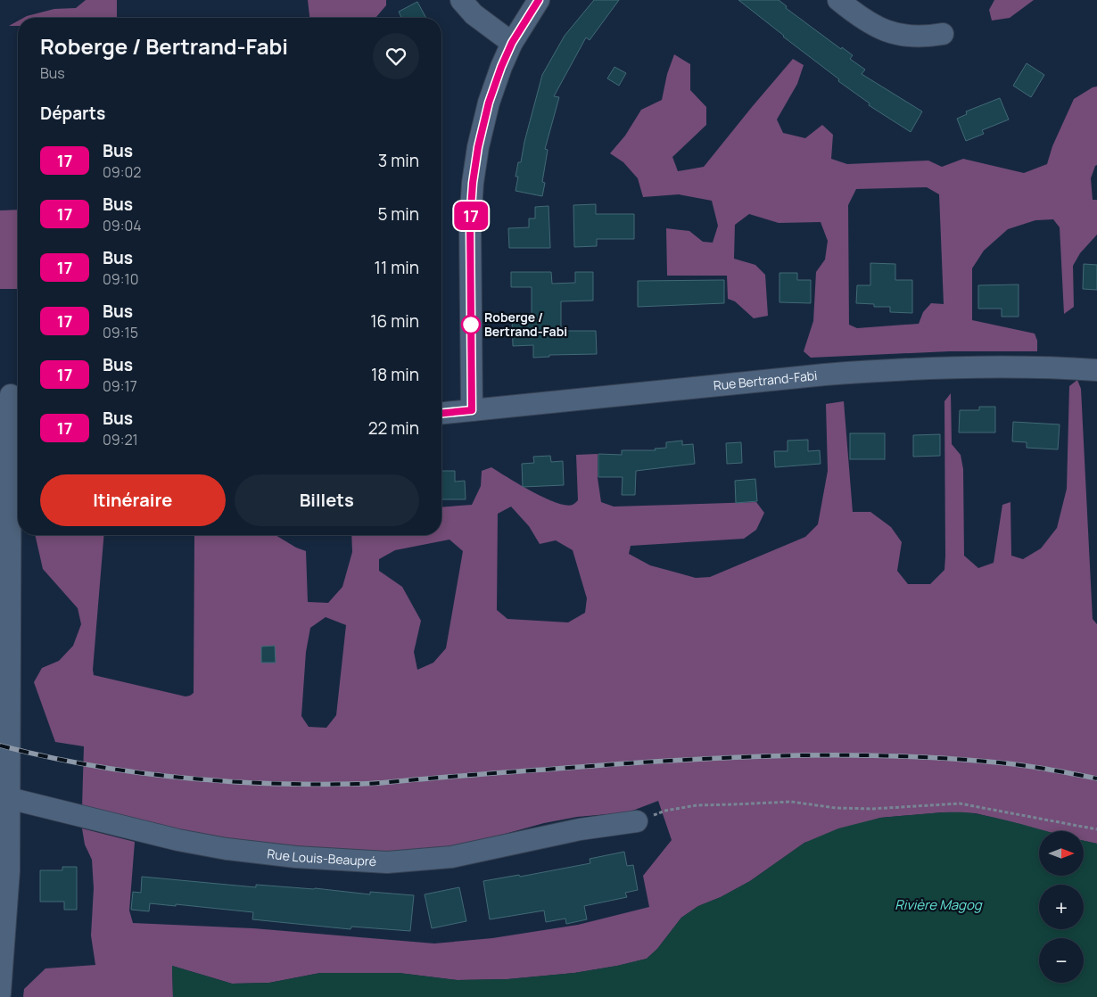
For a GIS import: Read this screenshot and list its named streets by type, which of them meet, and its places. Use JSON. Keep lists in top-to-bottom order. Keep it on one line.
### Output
{"streets":{"street":["Rue Bertrand-Fabi","Rue Louis-Beaupré"]},"water":["Rivière Magog"],"places":["Roberge / Bertrand-Fabi"],"lines":["bus line 17"],"north":"right","page":{"on_map":"17","heading":[["Roberge / Bertrand-Fabi","Bus"],"Départs"],"list":[{"mark":"17","name":"Bus","note":"09:02","value":"3 min"},{"mark":"17","name":"Bus","note":"09:04","value":"5 min"},{"mark":"17","name":"Bus","note":"09:10","value":"11 min"},{"mark":"17","name":"Bus","note":"09:15","value":"16 min"},{"mark":"17","name":"Bus","note":"09:17","value":"18 min"},{"mark":"17","name":"Bus","note":"09:21","value":"22 min"}],"buttons":["Itinéraire","Billets"],"map_buttons":["+","−"]}}
